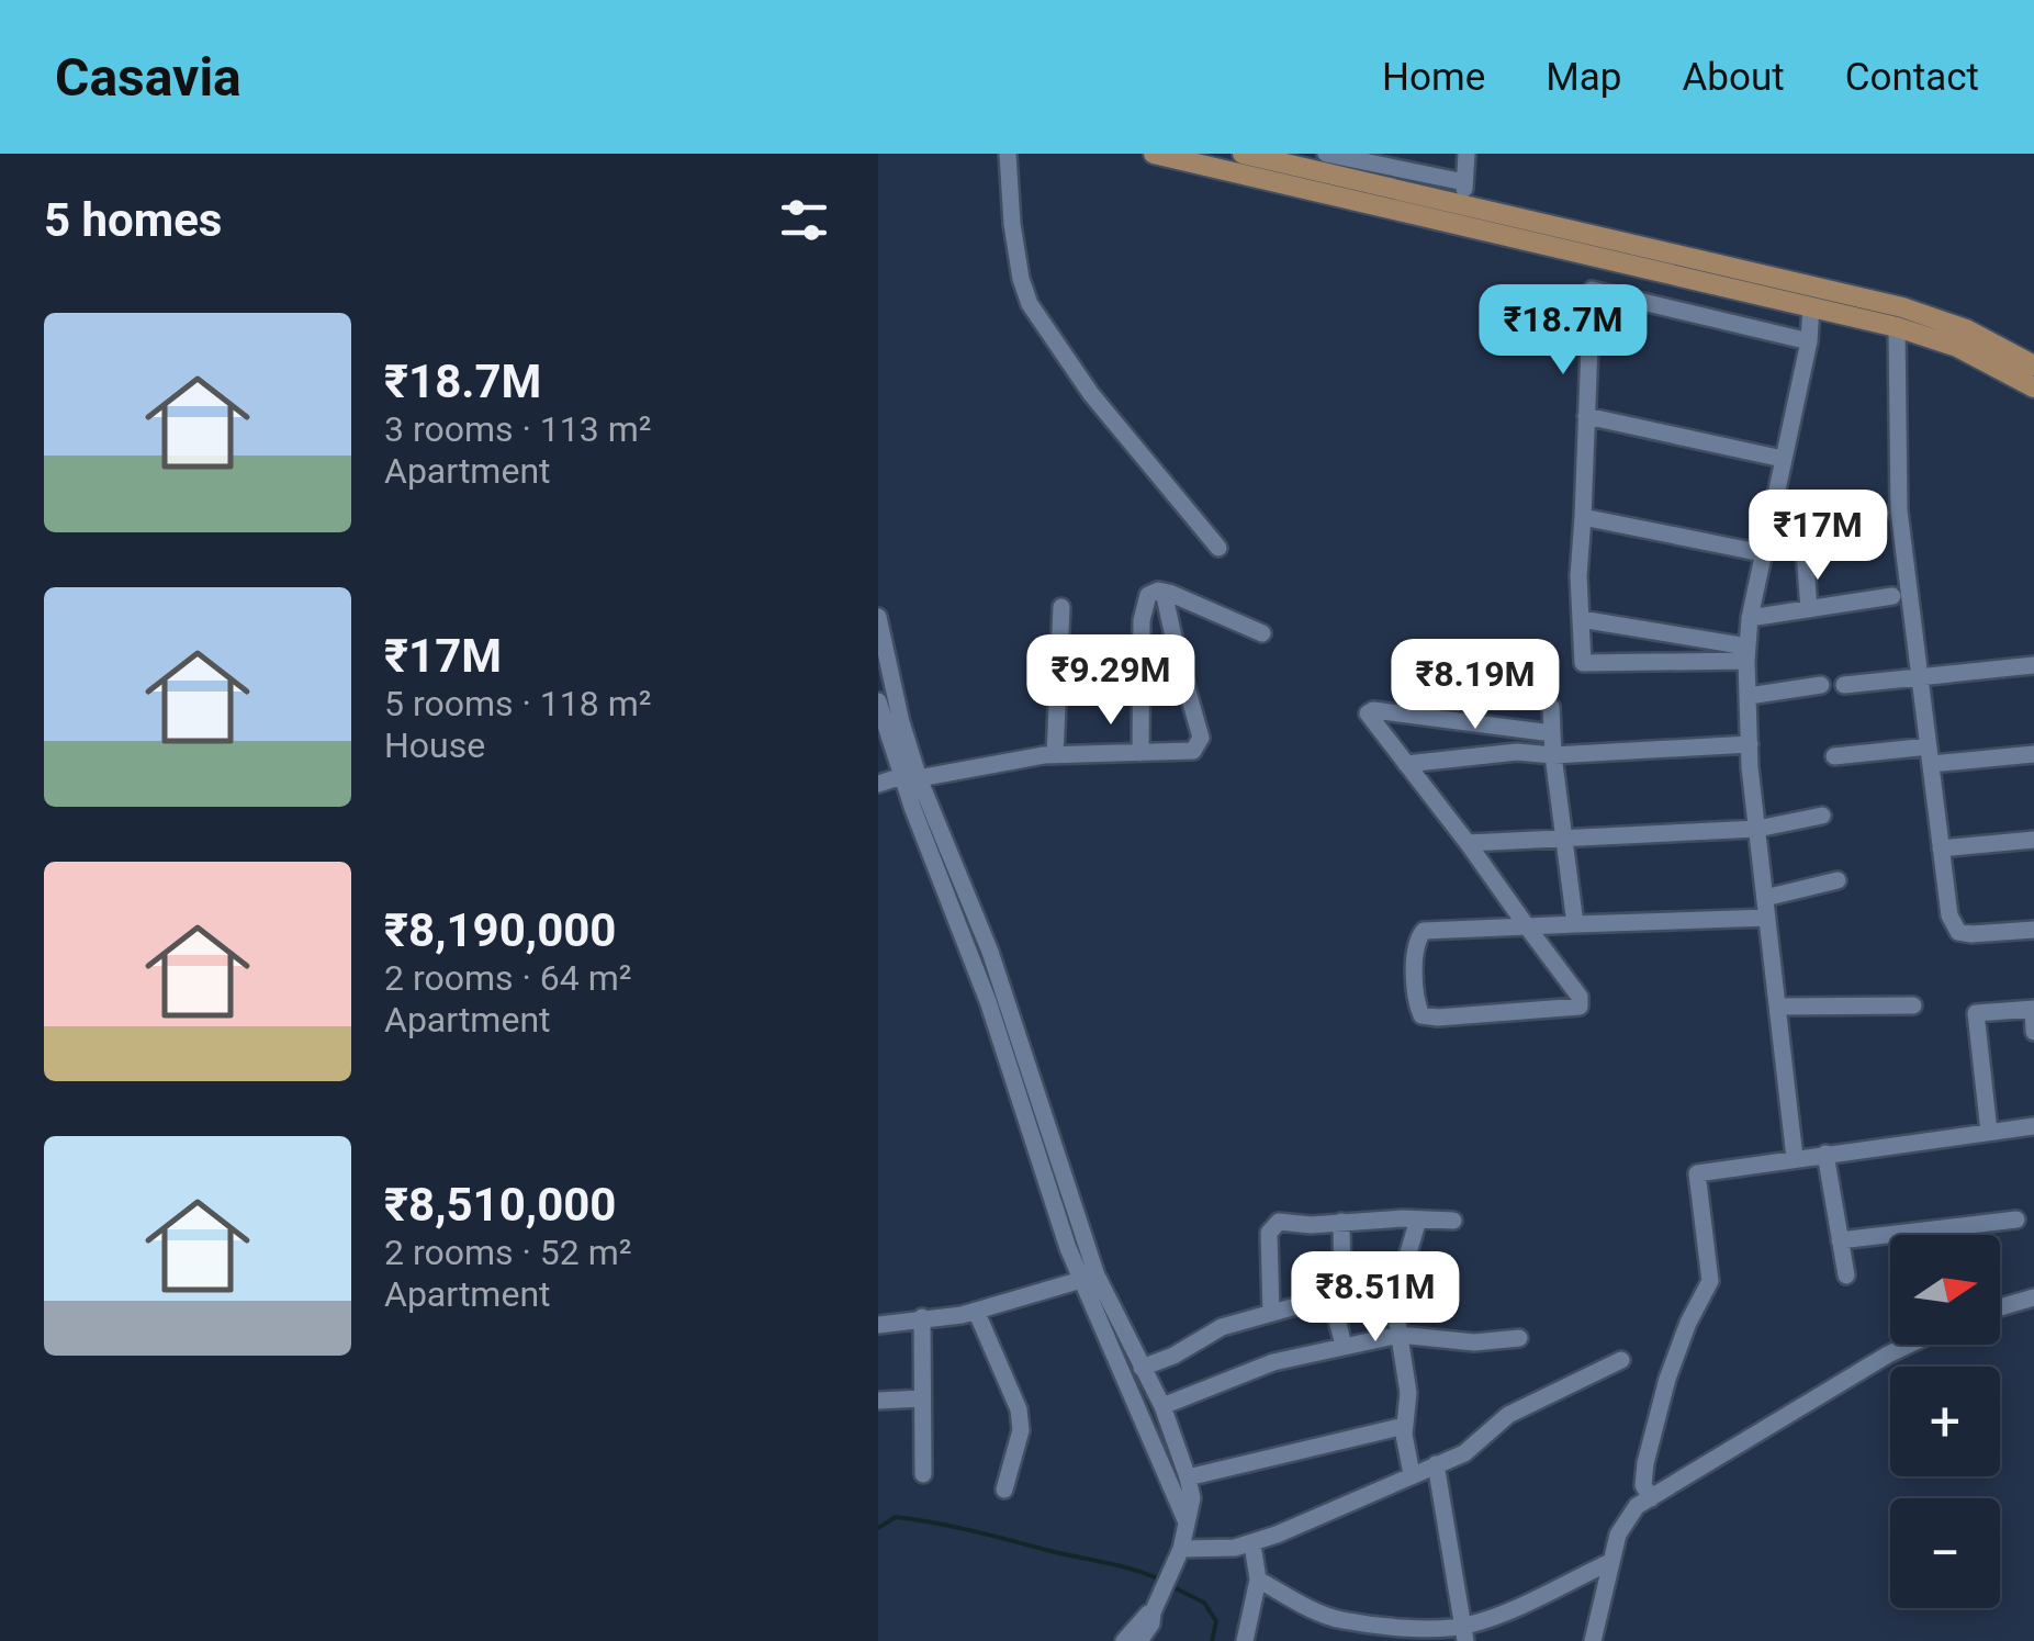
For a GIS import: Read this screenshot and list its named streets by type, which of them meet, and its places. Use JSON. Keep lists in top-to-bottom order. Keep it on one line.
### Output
{"north":"right","page":{"header":"Casavia","nav":["Home","Map","About","Contact"],"heading":"5 homes","price":["₹18.7M","₹17M","₹9.29M","₹8.19M","₹8.51M"],"list":[{"name":"₹18.7M","note":"3 rooms · 113 m² · Apartment"},{"name":"₹17M","note":"5 rooms · 118 m² · House"},{"name":"₹8,190,000","note":"2 rooms · 64 m² · Apartment"},{"name":"₹8,510,000","note":"2 rooms · 52 m² · Apartment"}],"map_buttons":["+","−"]}}
